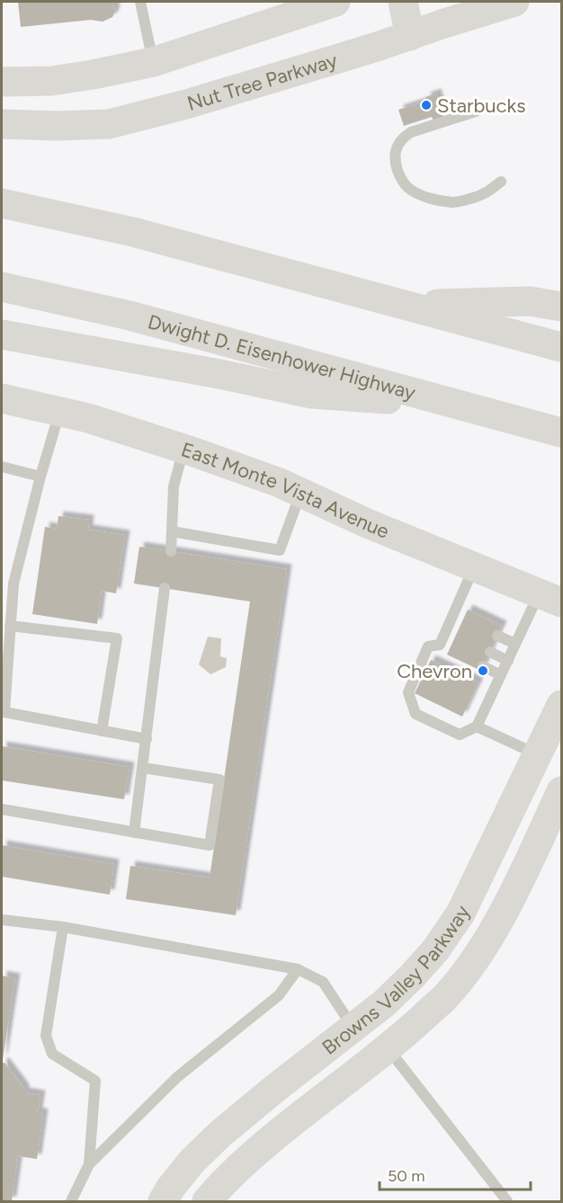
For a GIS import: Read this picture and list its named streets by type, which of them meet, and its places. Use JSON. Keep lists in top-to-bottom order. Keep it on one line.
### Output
{"streets":{"main road":["Nut Tree Parkway","Dwight D. Eisenhower Highway","East Monte Vista Avenue","Browns Valley Parkway"]},"places":["Starbucks","Chevron"],"scale_bar":"50 m"}
